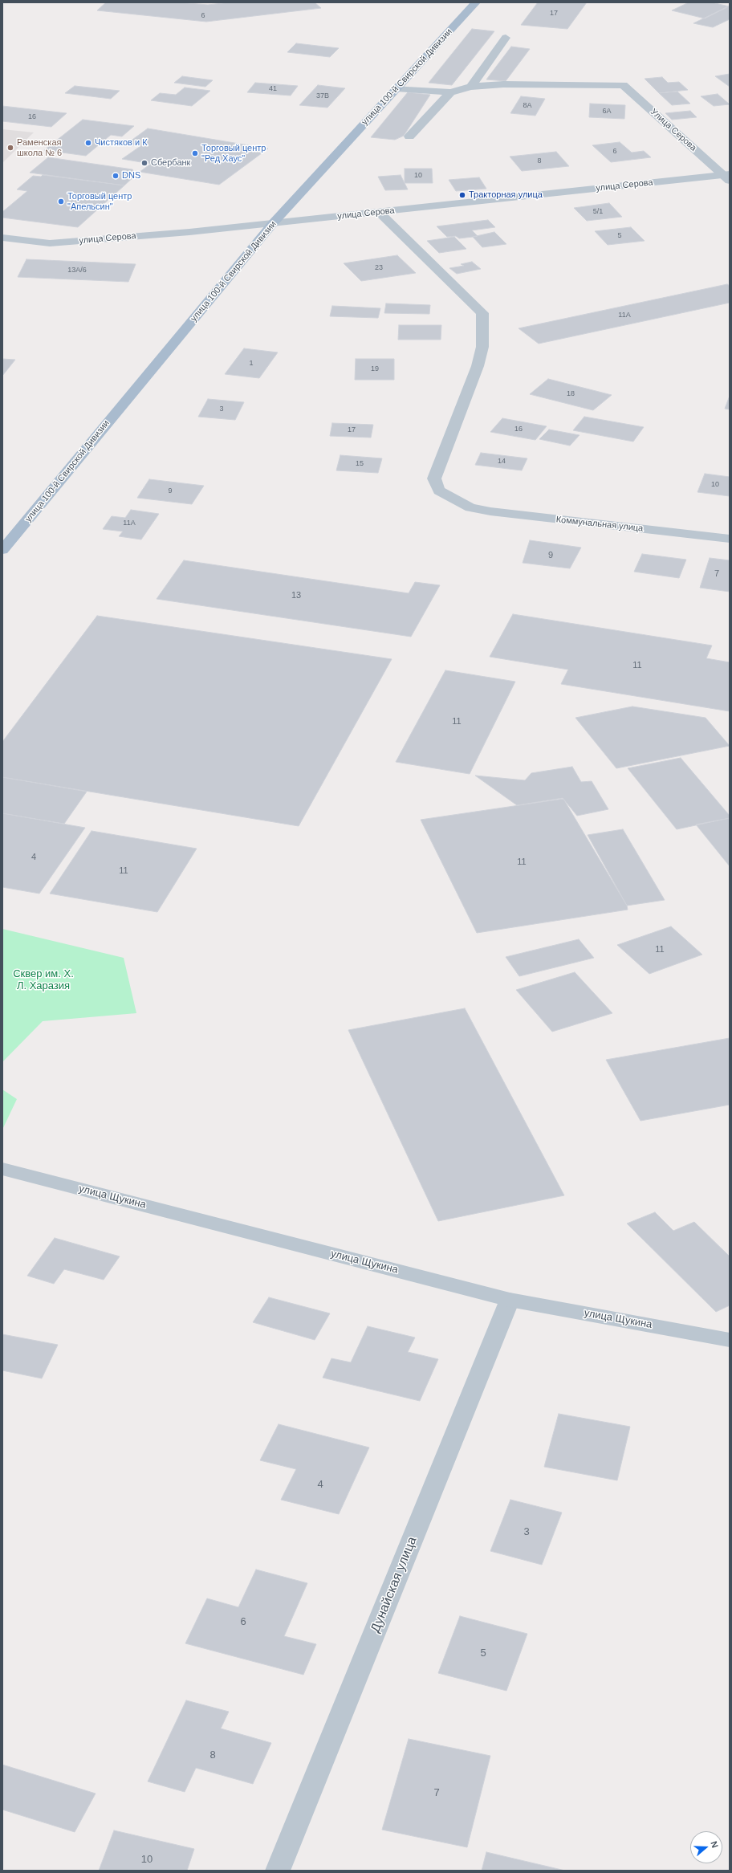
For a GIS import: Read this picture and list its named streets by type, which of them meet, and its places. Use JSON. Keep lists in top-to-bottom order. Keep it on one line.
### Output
{"streets":{"main road":["улица 100-й Свирской Дивизии"],"street":["Улица Серова","улица Серова","Коммунальная улица","улица Щукина","Дунайская улица"]},"crossings":[["улица 100-й Свирской Дивизии","улица Серова"],["Улица Серова","улица Серова"],["улица Серова","Коммунальная улица"],["улица Щукина","Дунайская улица"]],"parks":["Сквер им. Х. Л. Харазия"],"places":["Чистяков и К","Раменская школа № 6","Торговый центр \"Ред Хаус\"","Сбербанк","DNS","Тракторная улица","Торговый центр \"Апельсин\""],"house_numbers":["17","6","41","37В","8А","6А","16","6","8","10","5/1","5","23","13А/6","11А","1","19","18","3","16","17","14","15","10","9","11А","9","7","13","11","11","4","11","11","11","4","3","6","5","8","7","10"],"north":"right"}
